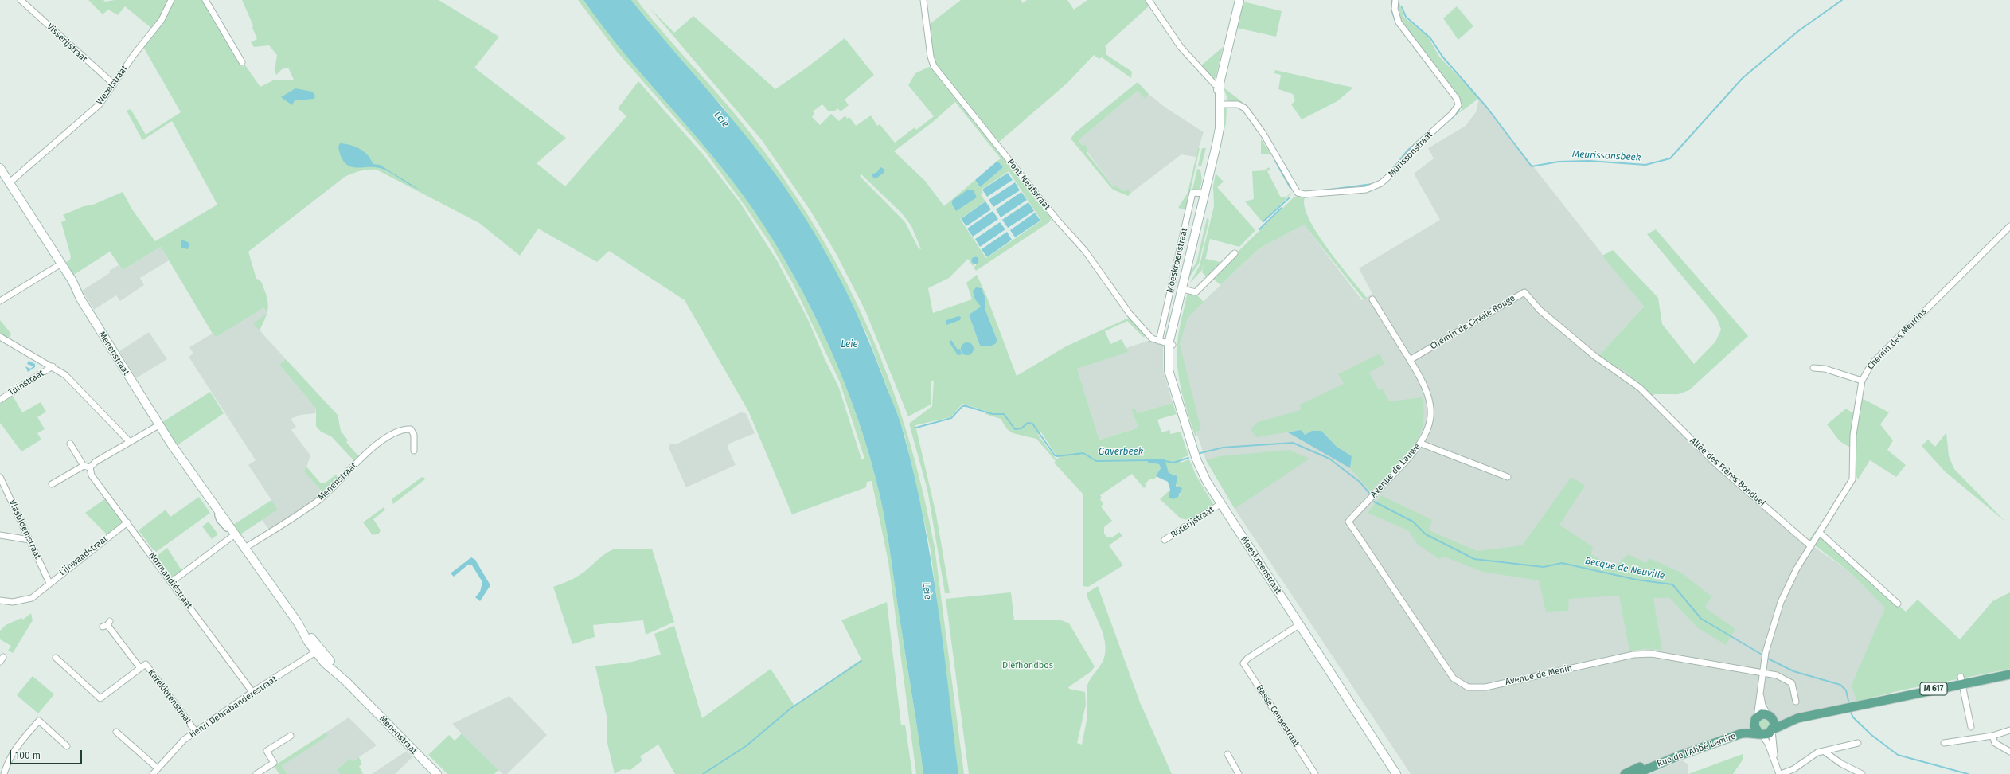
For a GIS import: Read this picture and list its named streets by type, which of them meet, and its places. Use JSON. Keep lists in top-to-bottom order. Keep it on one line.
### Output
{"streets":{"main road":["Moeskroenstraat","Menenstraat","M 617","Rue de l'Abbé Lemire"],"street":["Visserijstraat","Wezelstraat","Murissonstraat","Pont Neufstraat","Chemin de Cavale Rouge","Chemin des Meurins","Tuinstraat","Avenue de Lauwe","Allée des Frères Bonduel","Roterijstraat","Vlasbloemstraat","Lijnwaadstraat","Normandiëstraat","Avenue de Menin","Karekietenstraat","Henri Debrabanderestraat","Basse Censestraat"]},"crossings":[["Visserijstraat","Wezelstraat"],["Wezelstraat","Menenstraat"],["Murissonstraat","Moeskroenstraat"],["Pont Neufstraat","Moeskroenstraat"],["Moeskroenstraat","Roterijstraat"],["Moeskroenstraat","Basse Censestraat"],["Chemin de Cavale Rouge","Avenue de Lauwe"],["Chemin de Cavale Rouge","Allée des Frères Bonduel"],["Chemin des Meurins","Allée des Frères Bonduel"],["Chemin des Meurins","Avenue de Menin"],["Chemin des Meurins","Rue de l'Abbé Lemire"],["Menenstraat","Henri Debrabanderestraat"],["Avenue de Lauwe","Avenue de Menin"],["Vlasbloemstraat","Lijnwaadstraat"],["Lijnwaadstraat","Normandiëstraat"],["Normandiëstraat","Henri Debrabanderestraat"],["Karekietenstraat","Henri Debrabanderestraat"]],"water":["Leie","Meurissonsbeek","Gaverbeek","Becque de Neuville"],"parks":["Diefhondbos"],"scale_bar":"100 m"}
